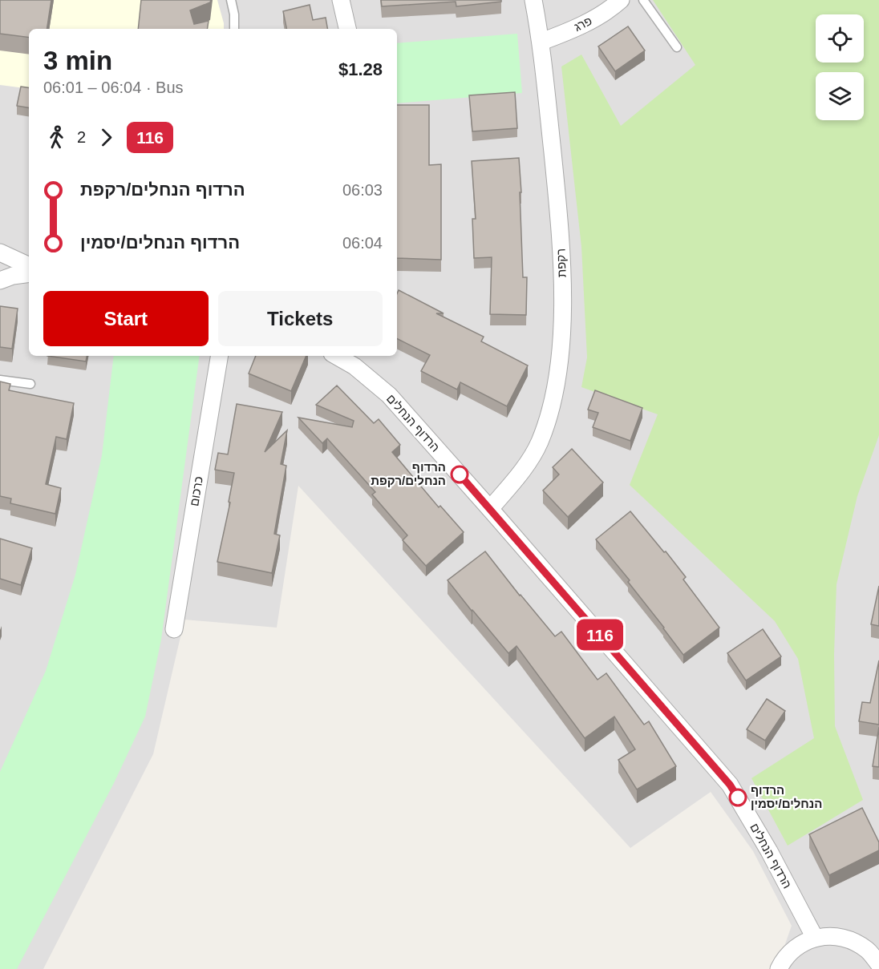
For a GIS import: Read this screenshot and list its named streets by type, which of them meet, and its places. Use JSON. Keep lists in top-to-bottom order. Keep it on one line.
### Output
{"streets":{"street":["פרג","רקפת","הרדוף הנחלים","כרכום"]},"crossings":[["פרג","רקפת"],["רקפת","הרדוף הנחלים"]],"places":["הרדוף הנחלים/רקפת","הרדוף הנחלים/יסמין"],"lines":["bus line 116"],"page":{"on_map":"116","heading":["3 min","06:01 – 06:04 · Bus","$1.28"],"legs":["2","116"],"list":[{"name":"הרדוף הנחלים/רקפת","value":"06:03"},{"name":"הרדוף הנחלים/יסמין","value":"06:04"}],"buttons":["Start","Tickets"]}}
